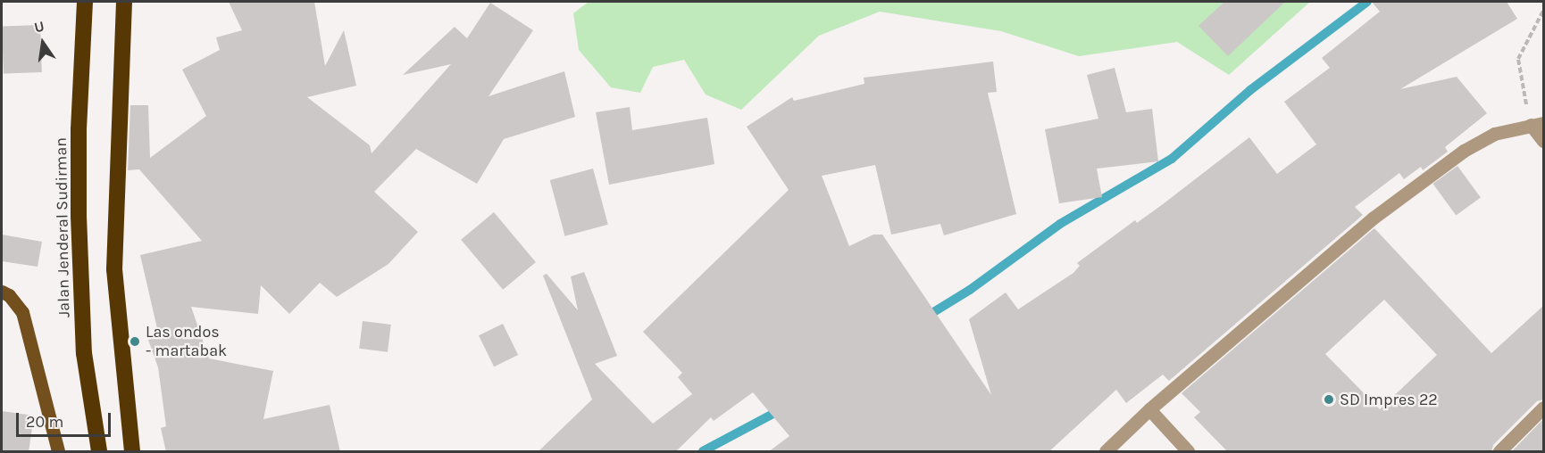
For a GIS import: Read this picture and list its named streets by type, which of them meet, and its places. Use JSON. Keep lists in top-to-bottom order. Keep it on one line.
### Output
{"streets":{"highway":["Jalan Jenderal Sudirman"]},"places":["Las ondos - martabak","SD Impres 22"],"scale_bar":"20 m","north":"top"}
